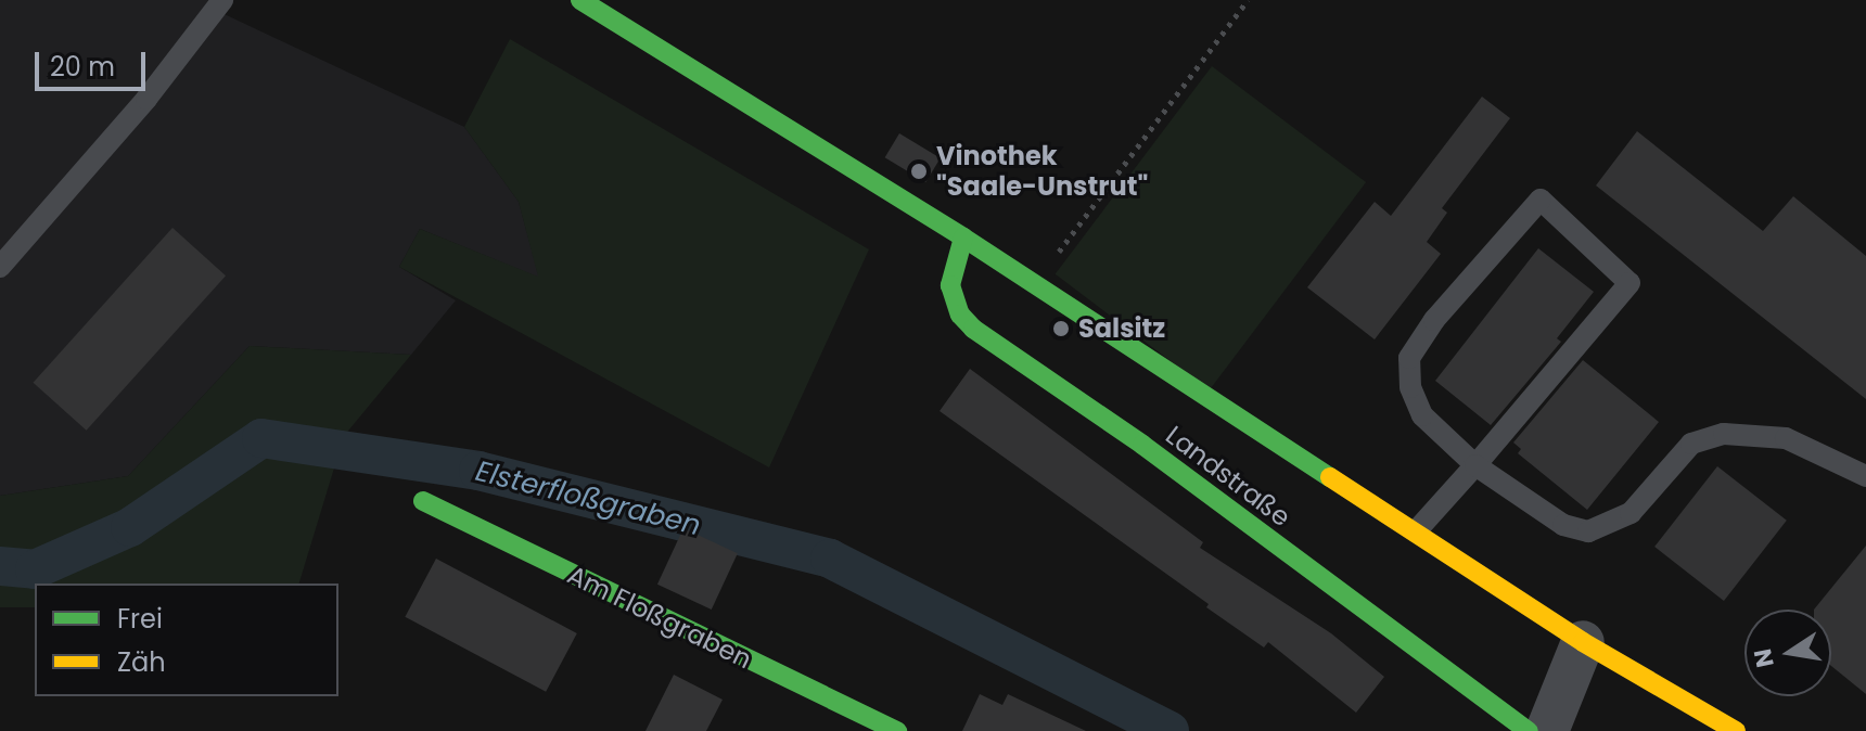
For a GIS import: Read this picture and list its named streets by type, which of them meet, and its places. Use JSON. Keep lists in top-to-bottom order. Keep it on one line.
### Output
{"streets":{"main road":["Landstraße","Am Floßgraben"]},"water":["Elsterfloßgraben"],"places":["Vinothek \"Saale-Unstrut\"","Salsitz"],"legend":["Frei","Zäh"],"scale_bar":"20 m","north":"left"}
